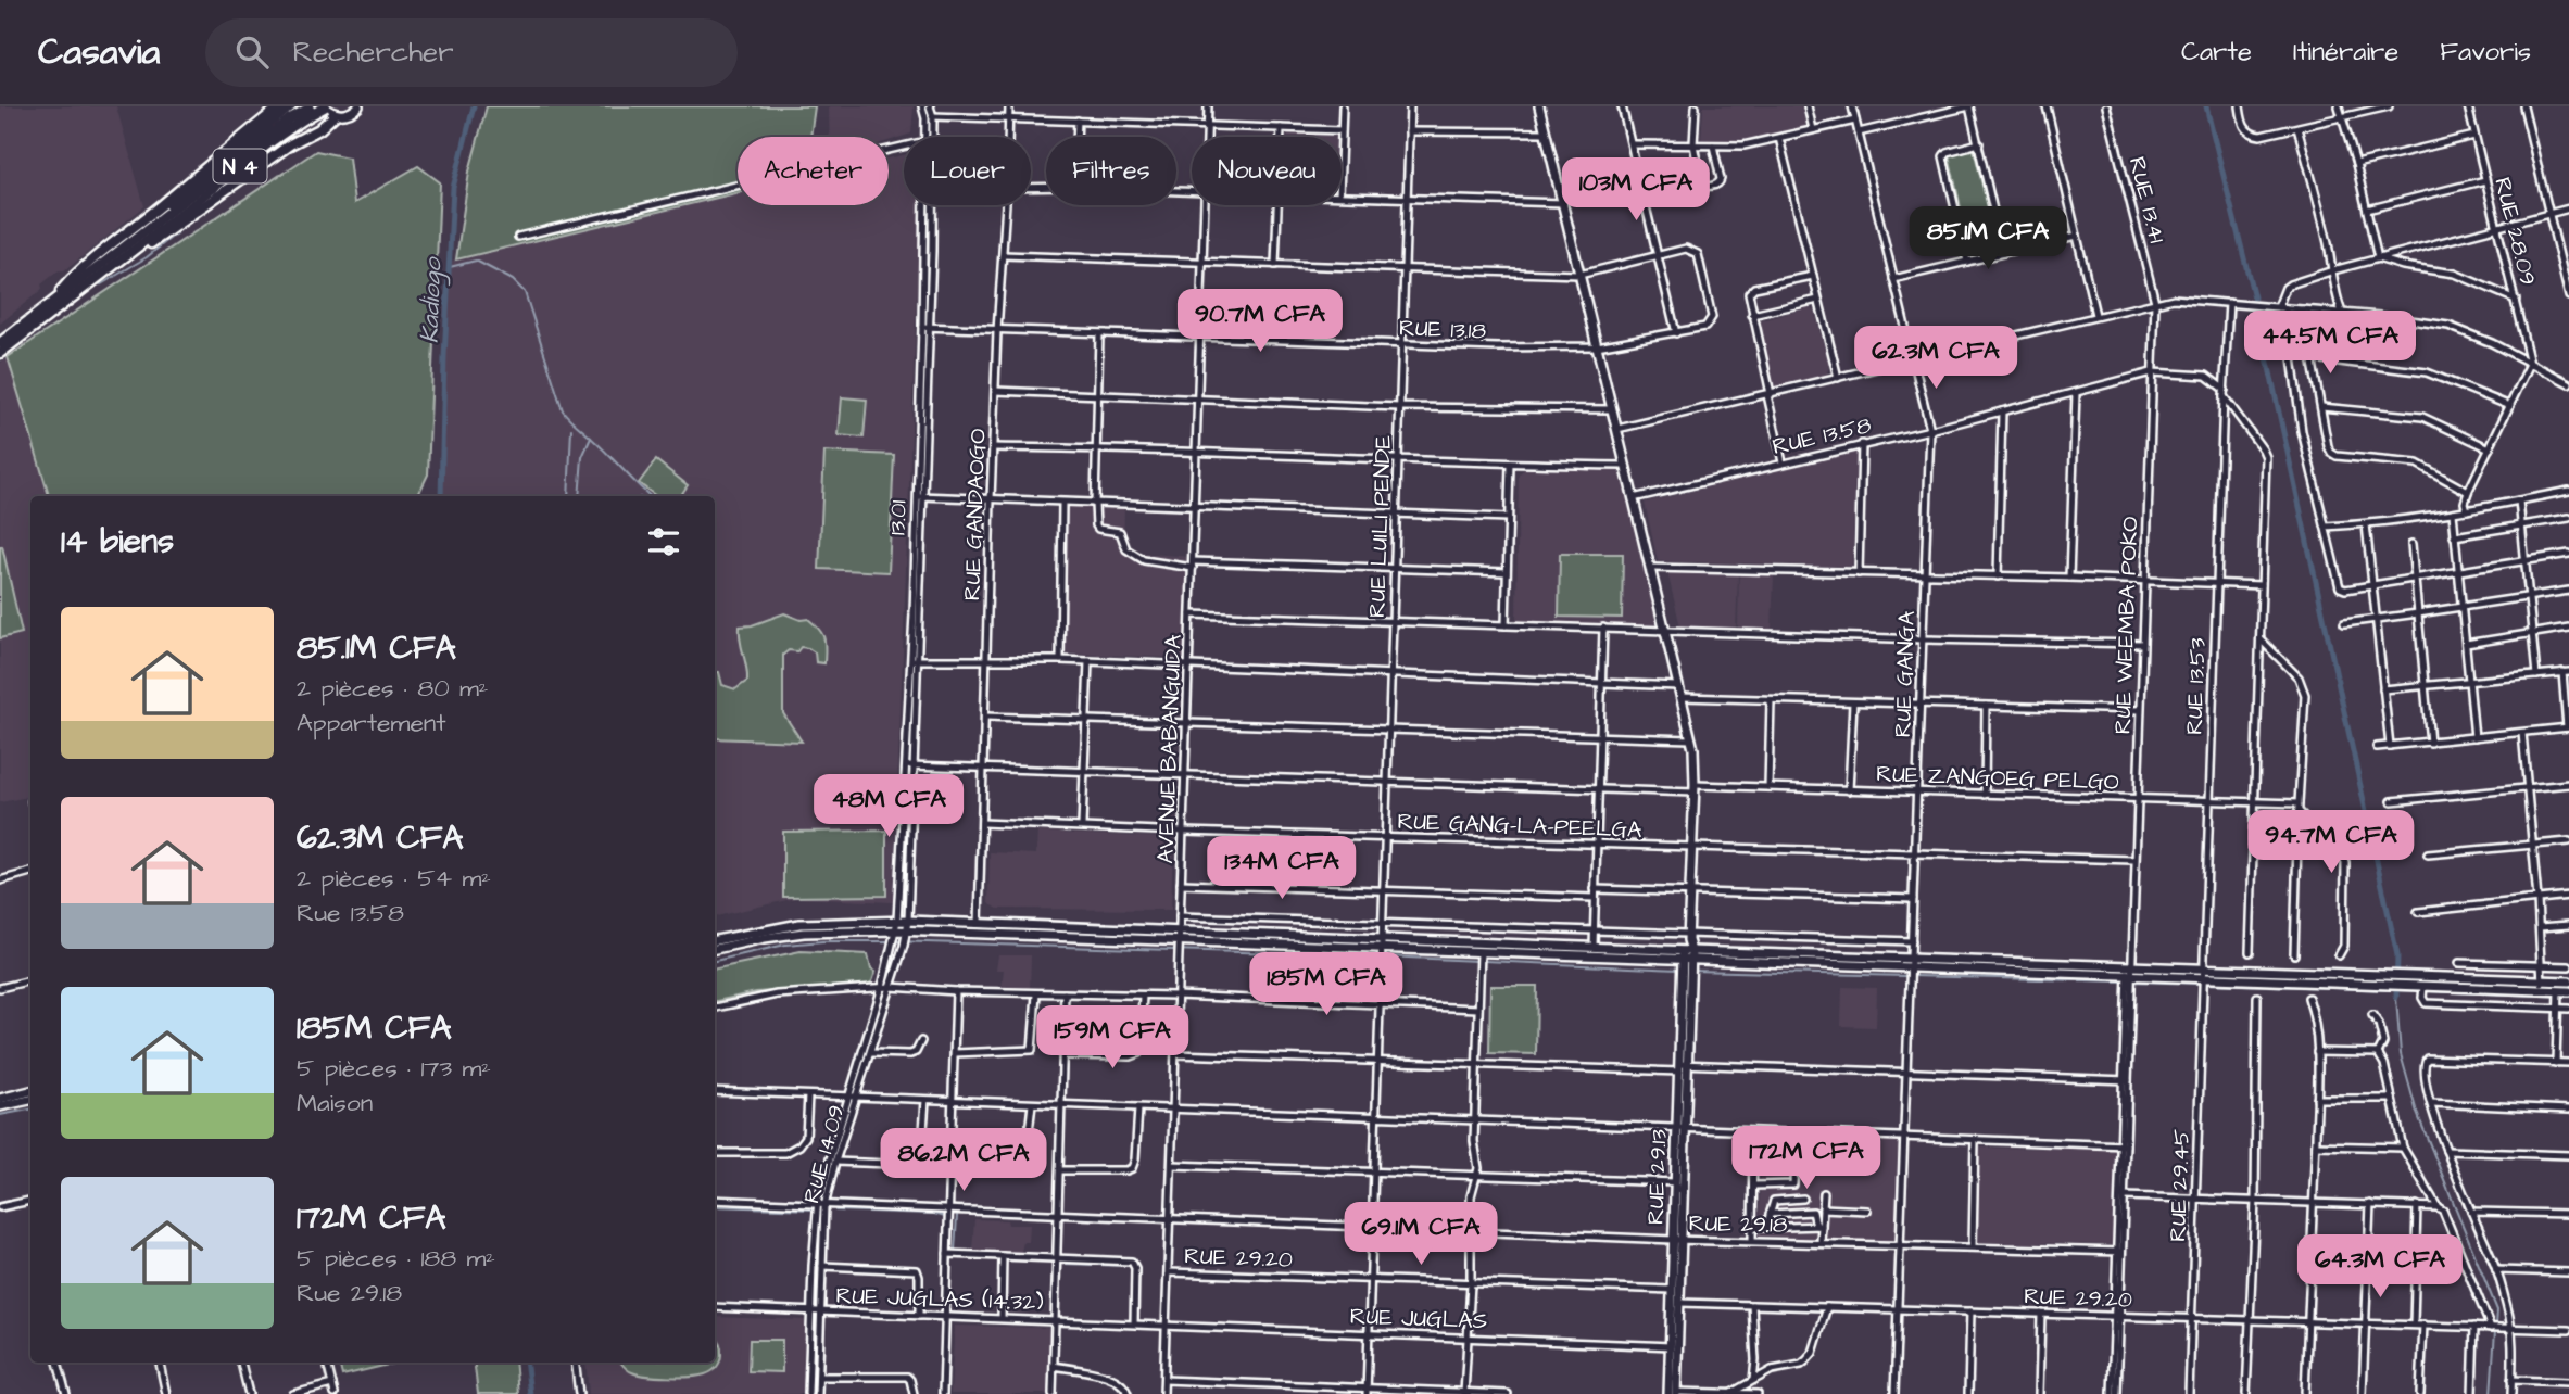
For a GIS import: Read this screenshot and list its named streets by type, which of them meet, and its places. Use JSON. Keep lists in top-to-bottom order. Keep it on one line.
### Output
{"streets":{"highway":["N 4"],"main road":["RUE 29.13"],"street":["RUE 13.41","RUE 28.09","RUE 13.18","RUE 13.58","RUE GANDAOGO","13.01","RUE LUILI PENDE","RUE WEEMBA POKO","RUE GANGA","RUE 13.53","AVENUE BABANGUIDA","RUE ZANGOEG PELGO","RUE GANG-LA-PEELGA","RUE 14.09","RUE 29.45","RUE 29.18","RUE 29.20","RUE JUGLAS (14.32)","RUE JUGLAS"]},"crossings":[["RUE 13.41","RUE WEEMBA POKO"],["RUE 13.18","RUE GANDAOGO"],["RUE 13.18","13.01"],["RUE 13.18","RUE LUILI PENDE"],["RUE 13.18","AVENUE BABANGUIDA"],["RUE 13.58","RUE WEEMBA POKO"],["RUE 13.58","RUE GANGA"],["RUE GANDAOGO","RUE ZANGOEG PELGO"],["RUE GANDAOGO","RUE GANG-LA-PEELGA"],["13.01","RUE ZANGOEG PELGO"],["13.01","RUE 14.09"],["RUE LUILI PENDE","RUE ZANGOEG PELGO"],["RUE LUILI PENDE","RUE GANG-LA-PEELGA"],["RUE LUILI PENDE","RUE 29.18"],["RUE LUILI PENDE","RUE 29.20"],["RUE LUILI PENDE","RUE JUGLAS"],["RUE WEEMBA POKO","RUE ZANGOEG PELGO"],["RUE WEEMBA POKO","RUE GANG-LA-PEELGA"],["RUE WEEMBA POKO","RUE 29.18"],["RUE WEEMBA POKO","RUE 29.20"],["RUE GANGA","RUE ZANGOEG PELGO"],["RUE GANGA","RUE GANG-LA-PEELGA"],["RUE GANGA","RUE 29.18"],["RUE GANGA","RUE 29.20"],["RUE 13.53","RUE ZANGOEG PELGO"],["RUE 13.53","RUE 29.45"],["AVENUE BABANGUIDA","RUE ZANGOEG PELGO"],["AVENUE BABANGUIDA","RUE GANG-LA-PEELGA"],["AVENUE BABANGUIDA","RUE 29.18"],["AVENUE BABANGUIDA","RUE 29.20"],["AVENUE BABANGUIDA","RUE JUGLAS (14.32)"],["AVENUE BABANGUIDA","RUE JUGLAS"],["RUE 14.09","RUE 29.18"],["RUE 14.09","RUE JUGLAS (14.32)"],["RUE 29.13","RUE 29.18"],["RUE 29.13","RUE 29.20"],["RUE 29.13","RUE JUGLAS"],["RUE 29.45","RUE 29.20"],["RUE JUGLAS (14.32)","RUE JUGLAS"]],"water":["Kadiogo"],"page":{"header":"Casavia","search":"Rechercher","nav":["Carte","Itinéraire","Favoris"],"chip":["Acheter","Louer","Filtres","Nouveau"],"price":["103M CFA","85.1M CFA","90.7M CFA","44.5M CFA","62.3M CFA","48M CFA","94.7M CFA","134M CFA","185M CFA","159M CFA","172M CFA","86.2M CFA","69.1M CFA","64.3M CFA"],"heading":"14 biens","list":[{"name":"85.1M CFA","note":"2 pièces · 80 m² · Appartement"},{"name":"62.3M CFA","note":"2 pièces · 54 m² · Rue 13.58"},{"name":"185M CFA","note":"5 pièces · 173 m² · Maison"},{"name":"172M CFA","note":"5 pièces · 188 m² · Rue 29.18"}]}}
